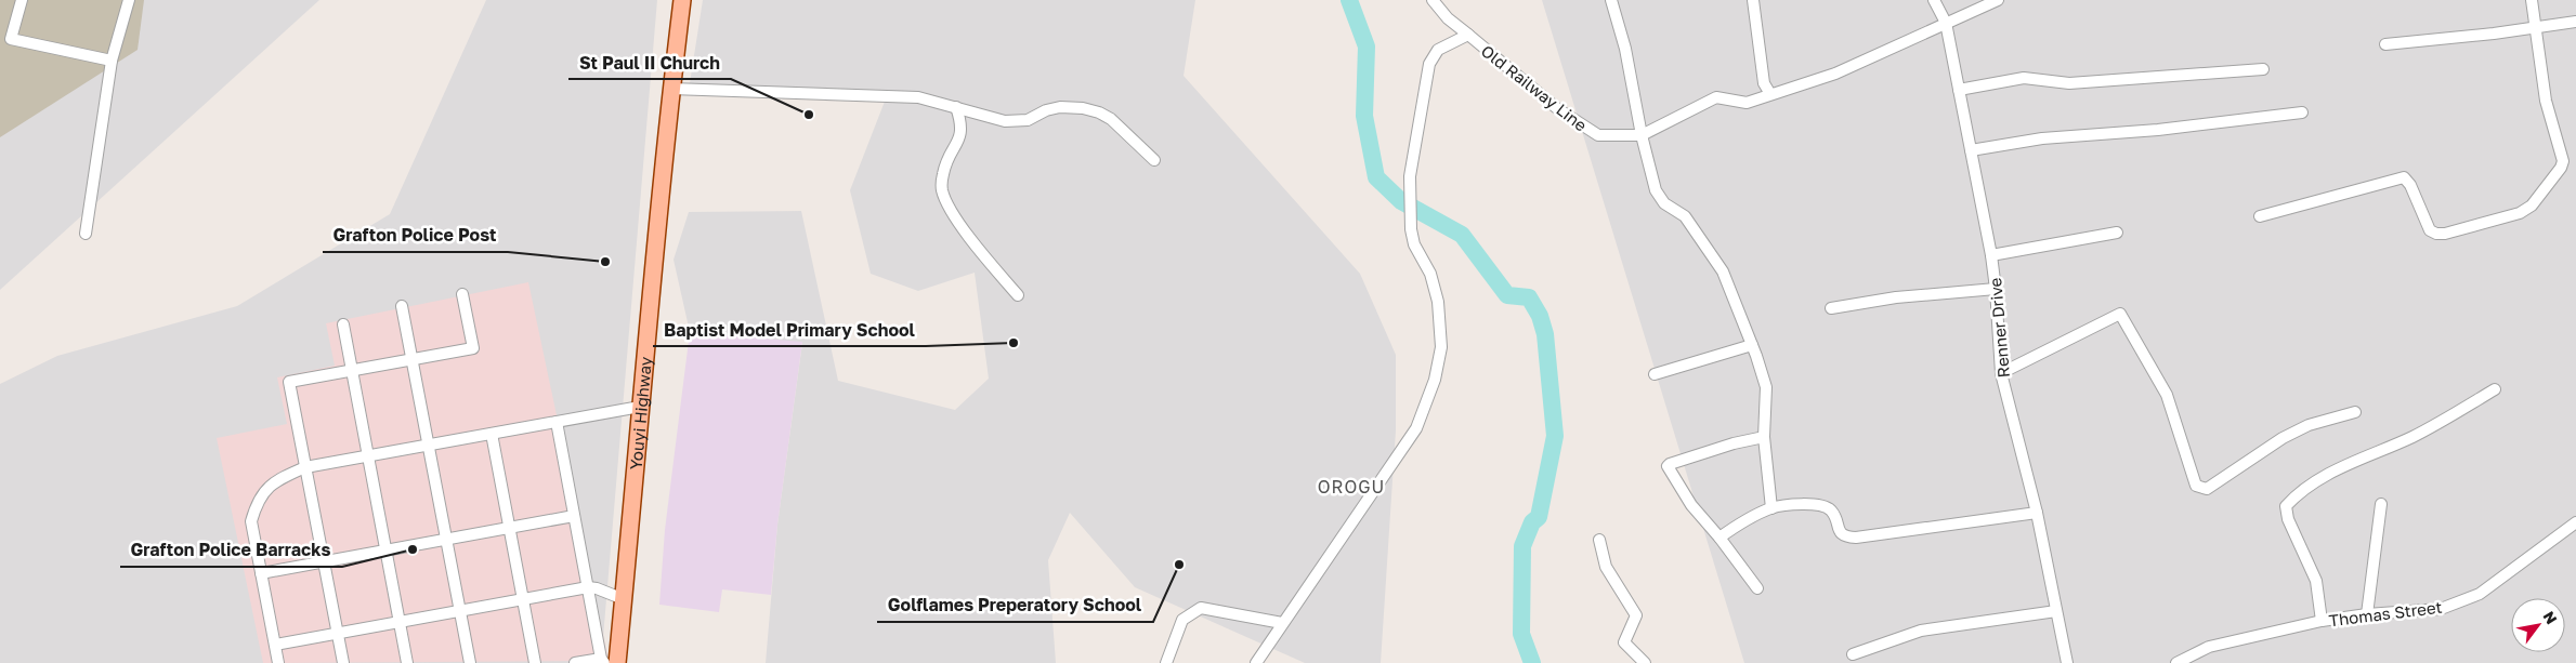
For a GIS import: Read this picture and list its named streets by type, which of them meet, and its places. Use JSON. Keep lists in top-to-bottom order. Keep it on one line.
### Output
{"streets":{"main road":["Youyi Highway"],"street":["Old Railway Line","Renner Drive","Thomas Street"]},"crossings":[["Old Railway Line","Renner Drive"]],"districts":["OROGU"],"places":["St Paul II Church","Grafton Police Post","Baptist Model Primary School","Grafton Police Barracks","Golflames Preperatory School"],"north":"top right"}
